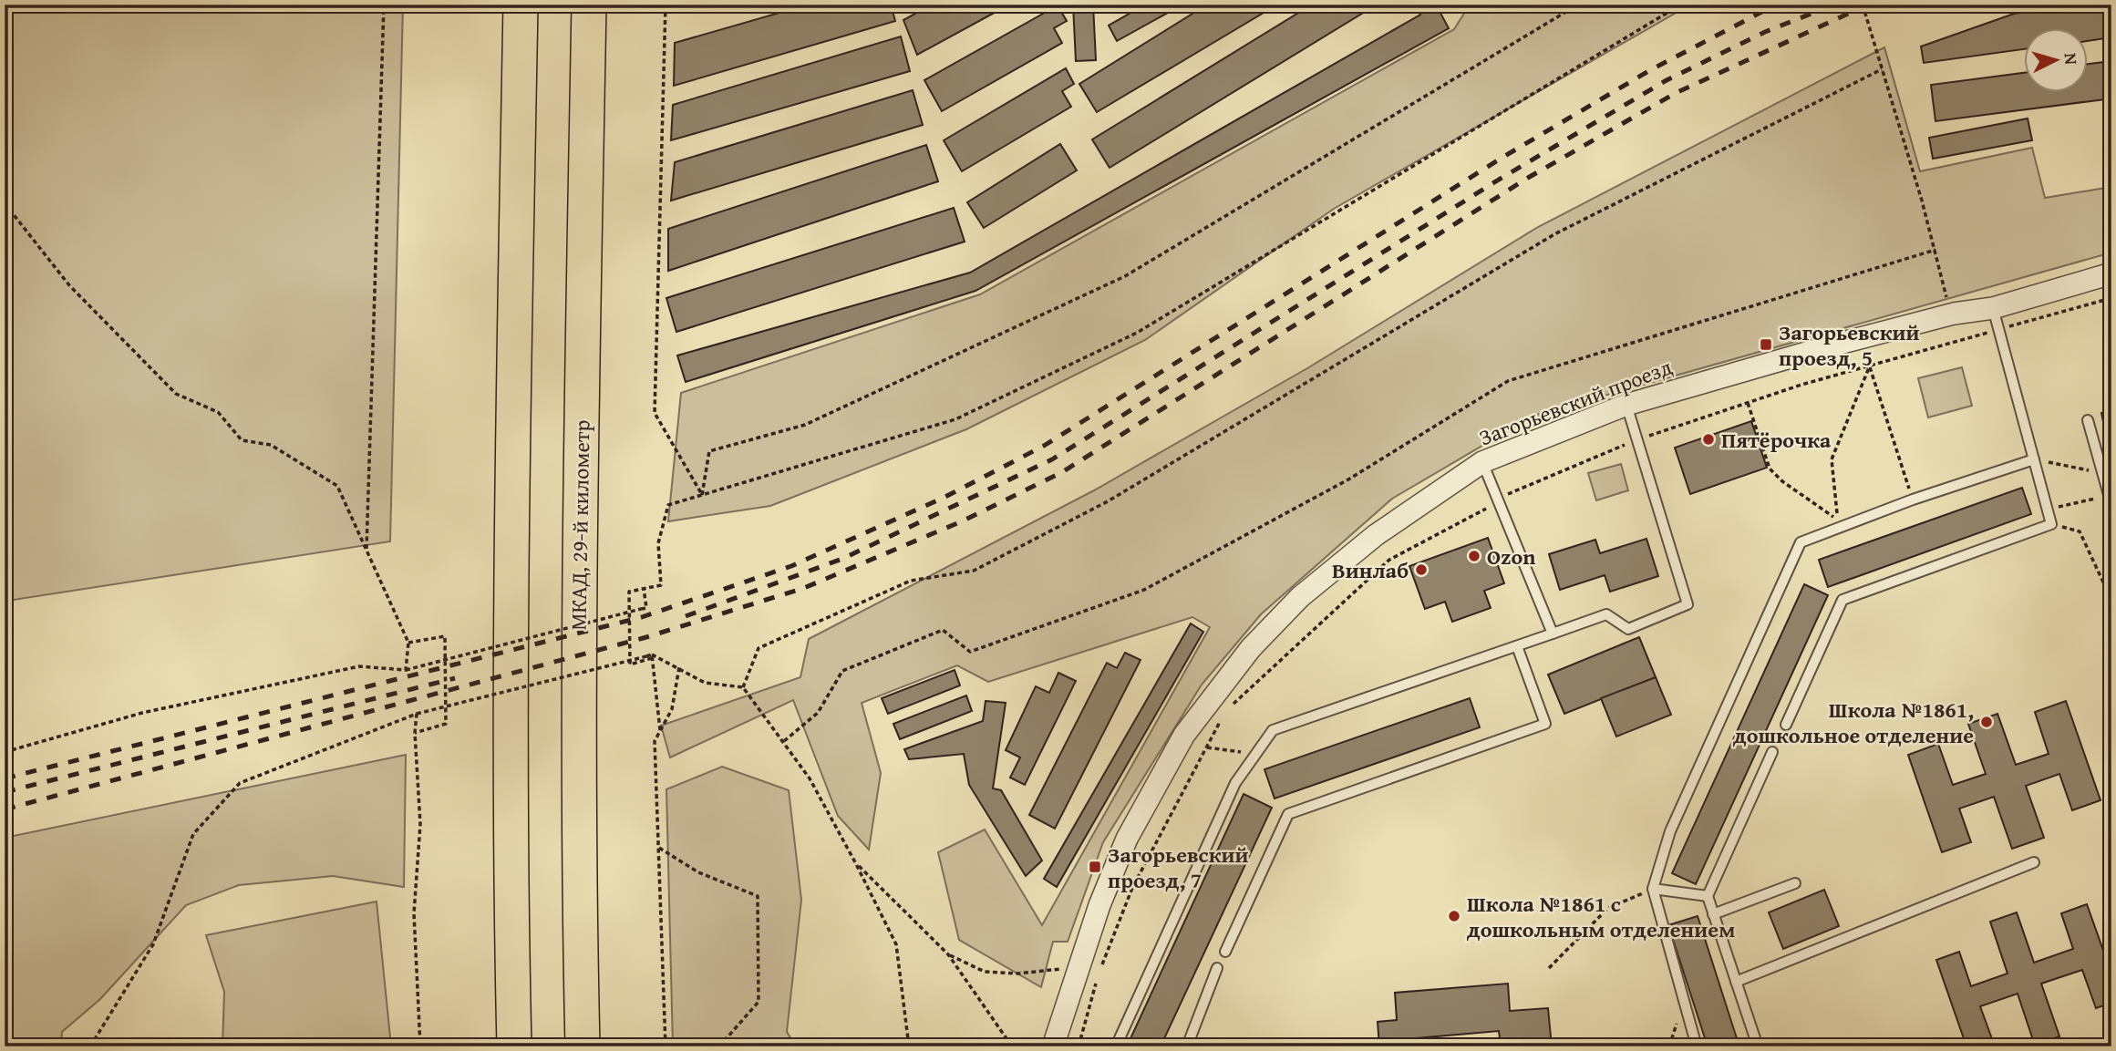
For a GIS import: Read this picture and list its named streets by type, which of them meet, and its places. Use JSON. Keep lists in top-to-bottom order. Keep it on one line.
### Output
{"streets":{"highway":["МКАД, 29-й километр"],"street":["Загорьевский проезд"]},"places":{"transit":["Загорьевский проезд, 5","Загорьевский проезд, 7"],"other":["Пятёрочка","Ozon","Винлаб","Школа №1861, дошкольное отделение","Школа №1861 с дошкольным отделением"]},"north":"right"}
